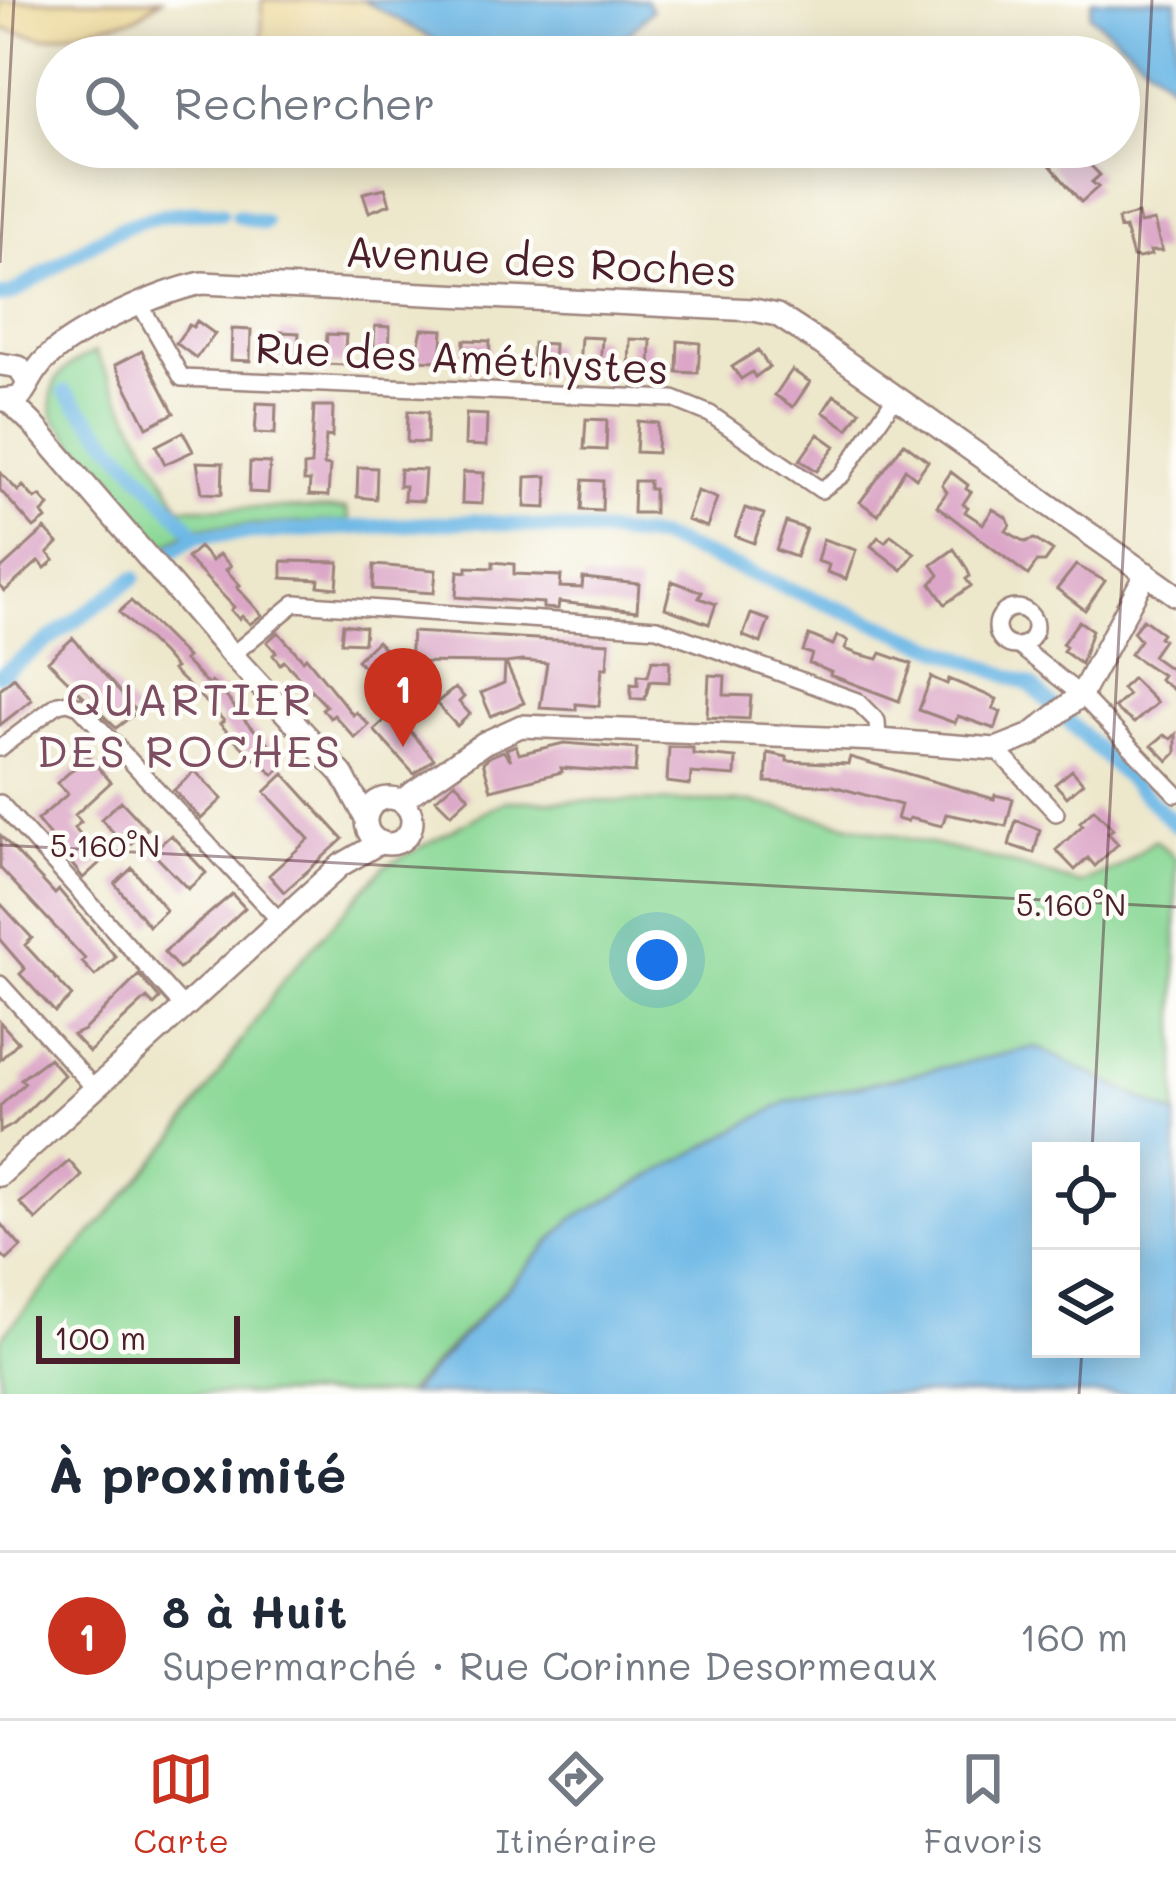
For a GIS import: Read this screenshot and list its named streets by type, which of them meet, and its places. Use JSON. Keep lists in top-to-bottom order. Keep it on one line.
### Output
{"streets":{"street":["Avenue des Roches","Rue des Améthystes"]},"crossings":[["Avenue des Roches","Rue des Améthystes"]],"districts":["QUARTIER DES ROCHES"],"scale_bar":"100 m","page":{"search":"Rechercher","pins":"1","scale":"100 m","heading":"À proximité","list":[{"mark":"1","name":"8 à Huit","note":"Supermarché · Rue Corinne Desormeaux","value":"160 m"}],"nav":["Carte","Itinéraire","Favoris"]},"coordinates":["5.160°N"]}
